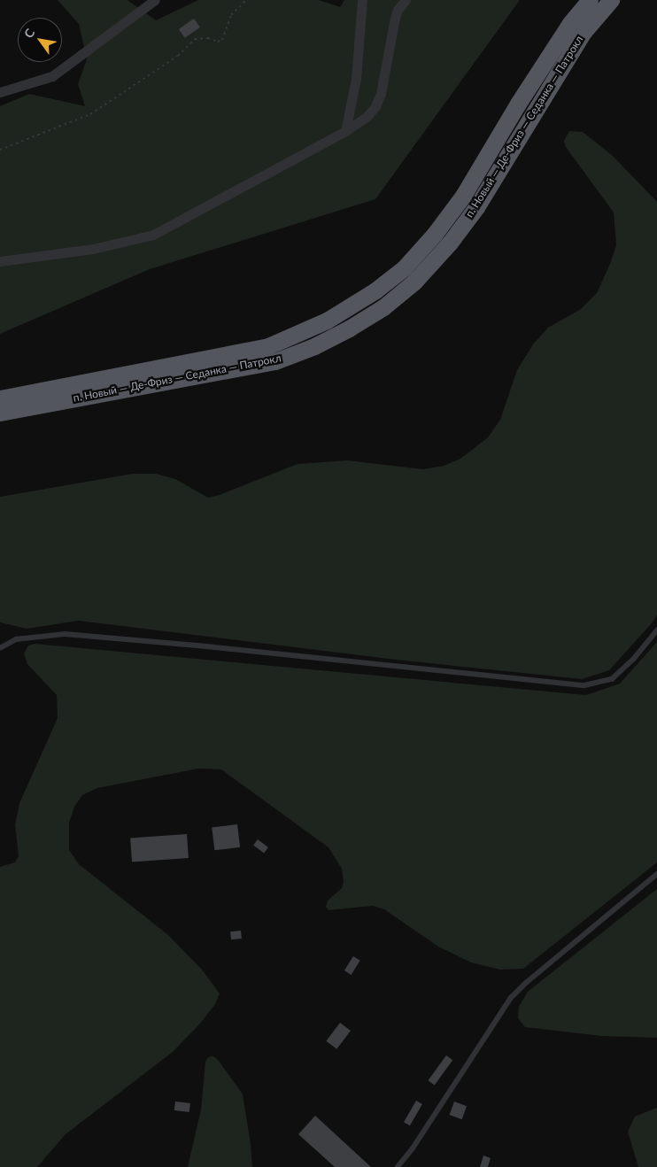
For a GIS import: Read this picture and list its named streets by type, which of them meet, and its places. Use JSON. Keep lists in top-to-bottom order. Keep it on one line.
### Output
{"streets":{"highway":["п. Новый — Де-Фриз — Седанка — Патрокл"]},"north":"top left"}
